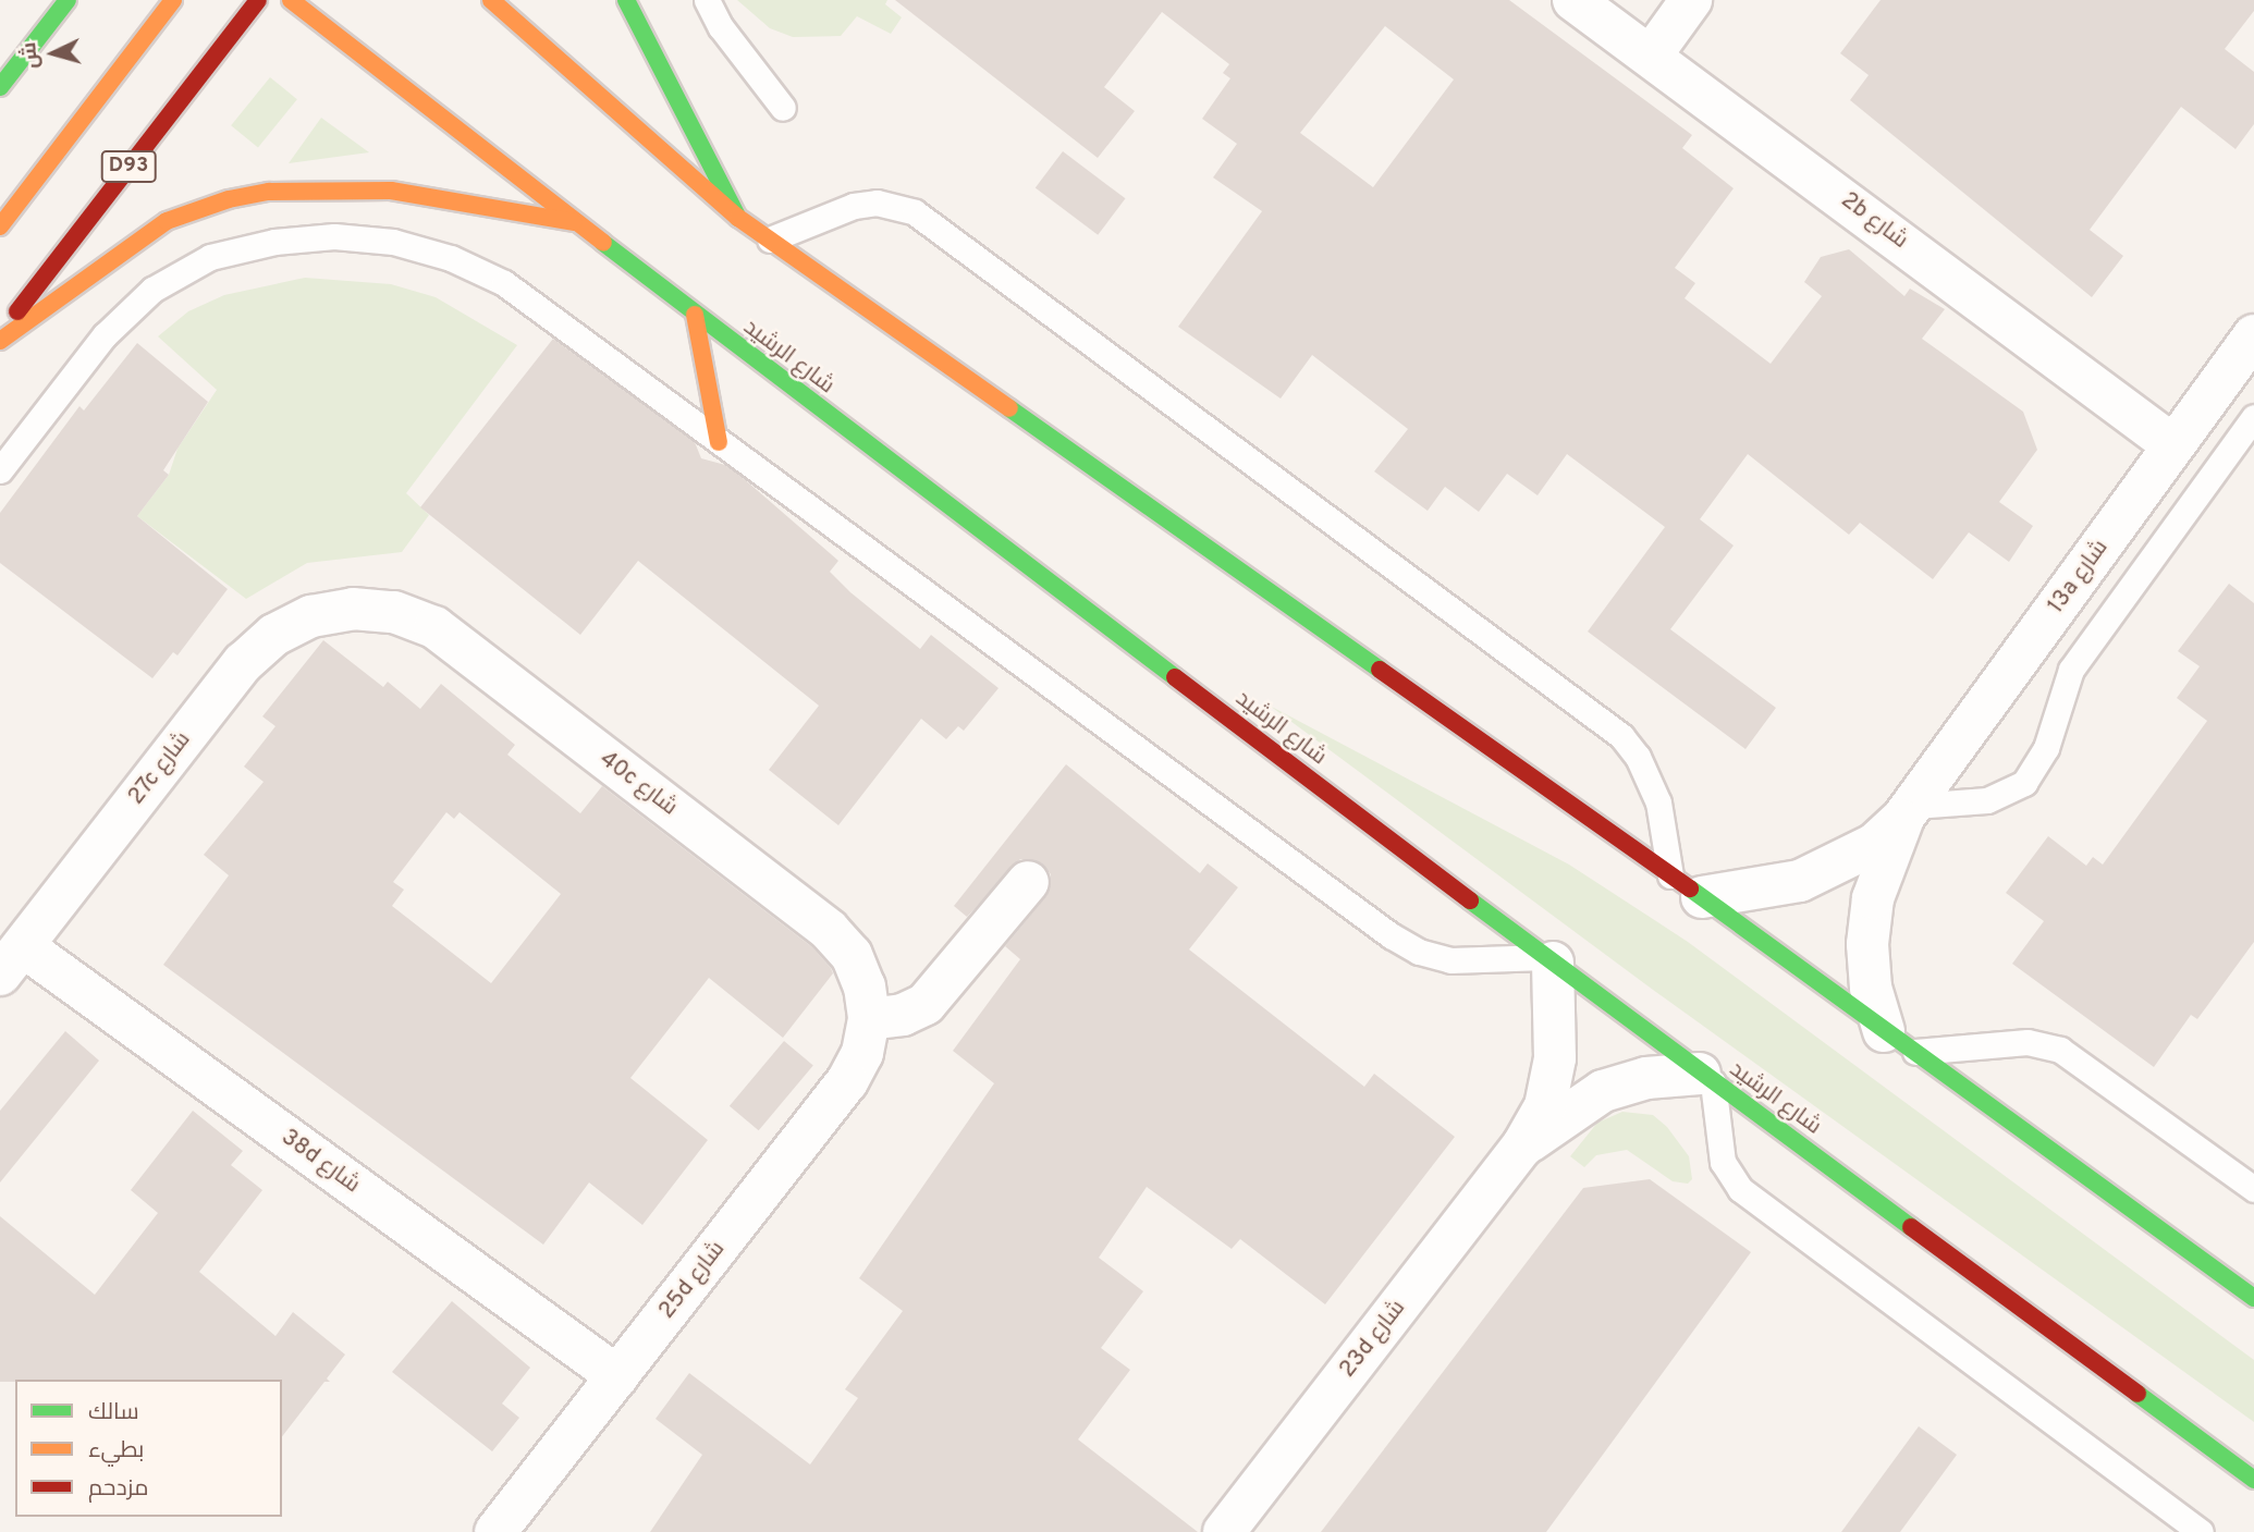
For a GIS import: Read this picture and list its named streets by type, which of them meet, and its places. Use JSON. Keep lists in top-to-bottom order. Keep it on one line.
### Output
{"streets":{"main road":["D93","شارع الرشيد"],"street":["2b شارع","13a شارع","27c شارع","40c شارع","38d شارع","25d شارع","23d شارع"]},"crossings":[["2b شارع","13a شارع"],["شارع الرشيد","23d شارع"],["27c شارع","40c شارع"],["27c شارع","38d شارع"],["40c شارع","25d شارع"],["38d شارع","25d شارع"]],"legend":["سالك","بطيء","مزدحم"],"north":"left"}
